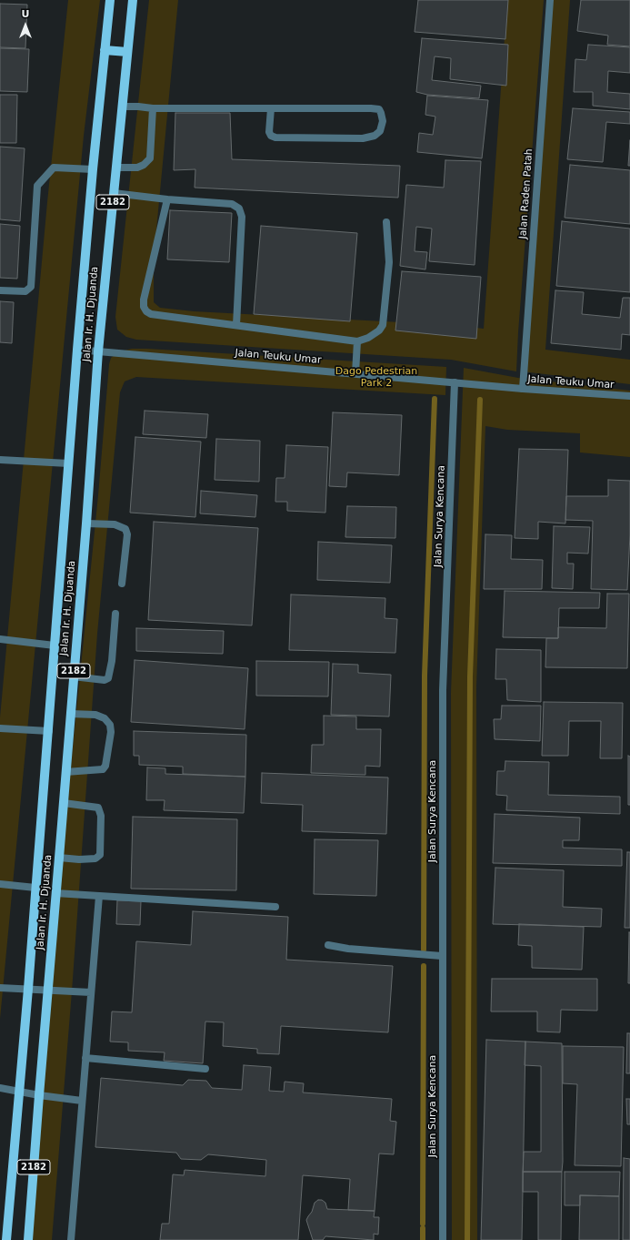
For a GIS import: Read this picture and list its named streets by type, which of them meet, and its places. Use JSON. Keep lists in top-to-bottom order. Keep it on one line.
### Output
{"streets":{"main road":["2182","Jalan Ir. H. Djuanda"],"street":["Jalan Raden Patah","Jalan Teuku Umar","Jalan Surya Kencana"]},"crossings":[["Jalan Raden Patah","Jalan Teuku Umar"],["Jalan Ir. H. Djuanda","Jalan Teuku Umar"],["Jalan Teuku Umar","Jalan Surya Kencana"]],"parks":["Dago Pedestrian Park 2"],"north":"top"}
